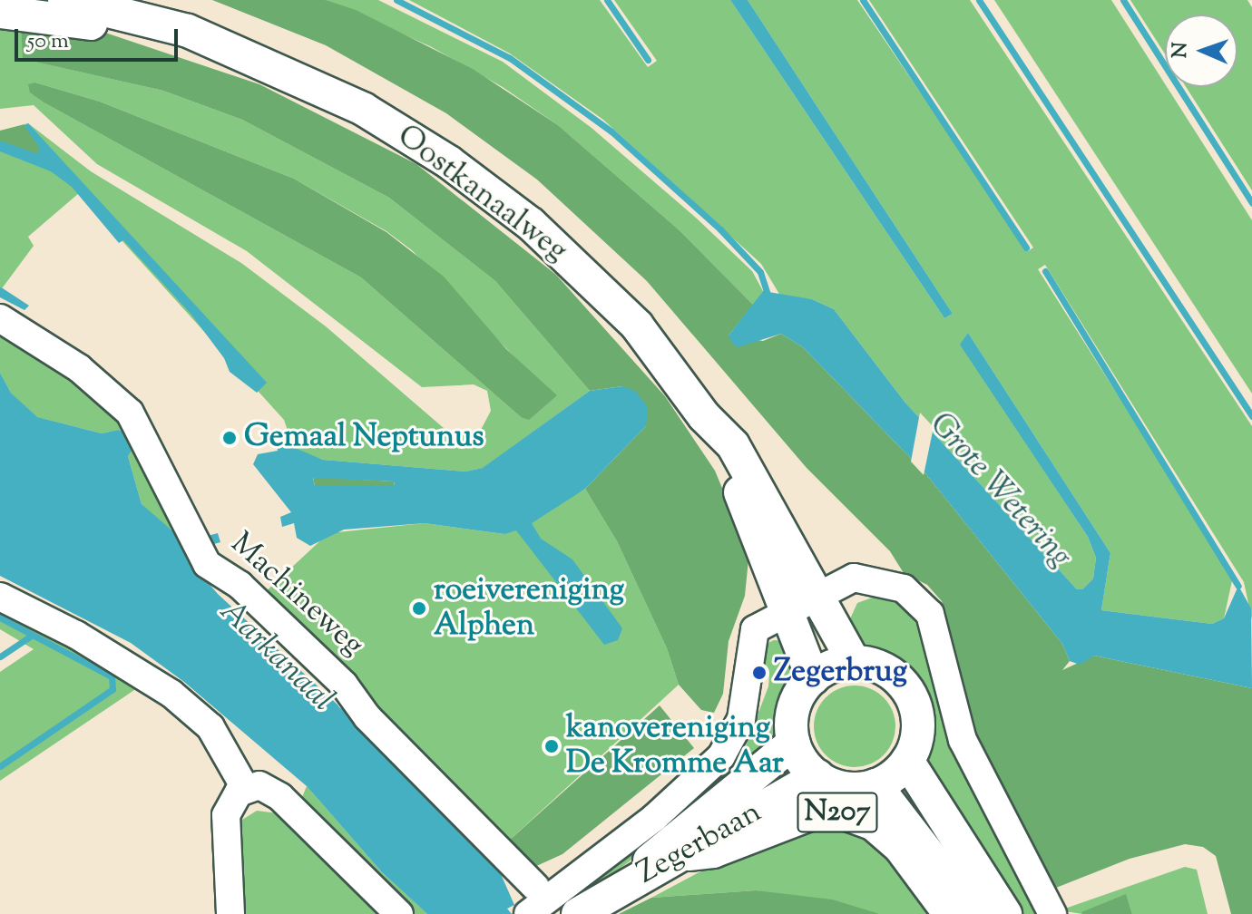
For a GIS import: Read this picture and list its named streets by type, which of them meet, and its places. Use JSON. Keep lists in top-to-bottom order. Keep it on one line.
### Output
{"streets":{"main road":["Oostkanaalweg","N207","Zegerbaan"],"street":["Machineweg"]},"crossings":[["Oostkanaalweg","N207"],["Oostkanaalweg","Zegerbaan"],["N207","Zegerbaan"]],"water":["Grote Wetering","Aarkanaal"],"places":["Gemaal Neptunus","roeivereniging Alphen","Zegerbrug","kanovereniging De Kromme Aar"],"scale_bar":"50 m","north":"left"}
